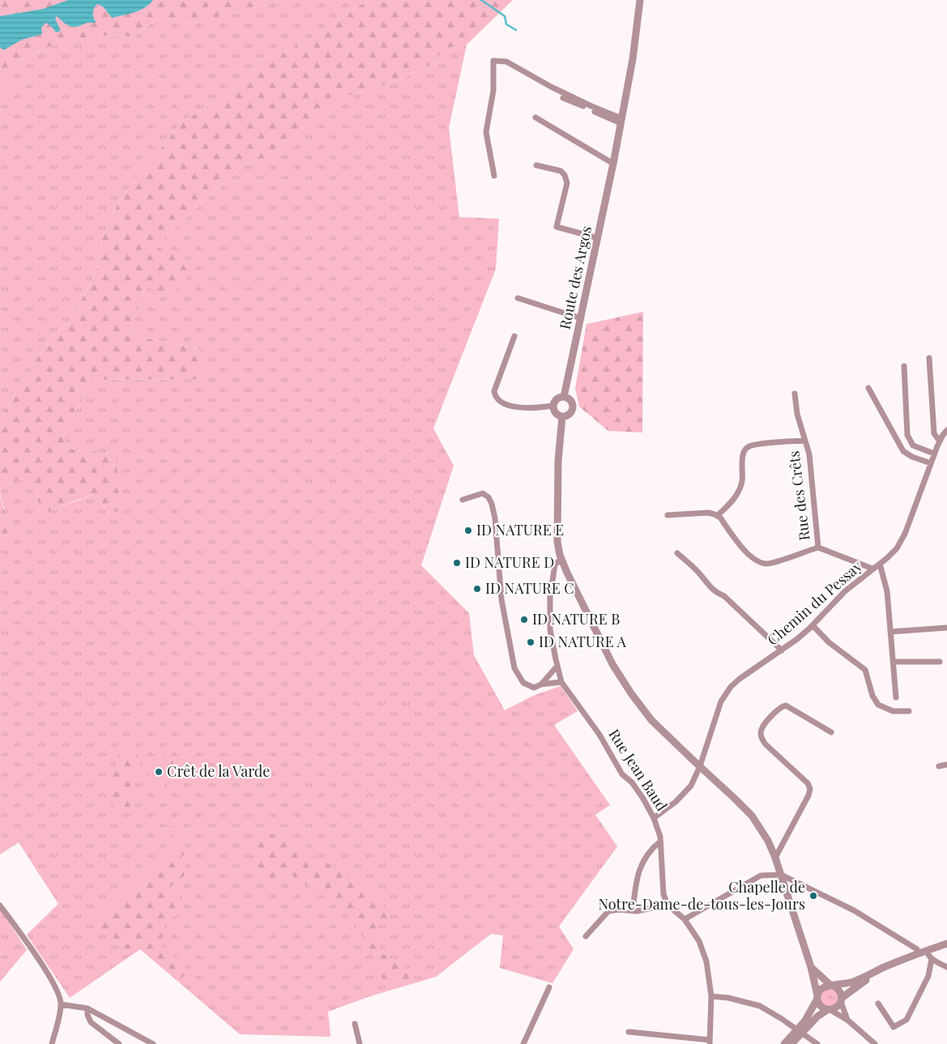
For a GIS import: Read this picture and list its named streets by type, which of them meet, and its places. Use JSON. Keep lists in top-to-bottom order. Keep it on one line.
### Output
{"streets":{"street":["Route des Argos","Rue des Crêts","Chemin du Pessay","Rue Jean Baud"]},"crossings":[["Chemin du Pessay","Rue Jean Baud"]],"places":["ID NATURE E","ID NATURE D","ID NATURE C","ID NATURE B","ID NATURE A","Crêt de la Varde","Chapelle de Notre-Dame-de-tous-les-Jours"]}
